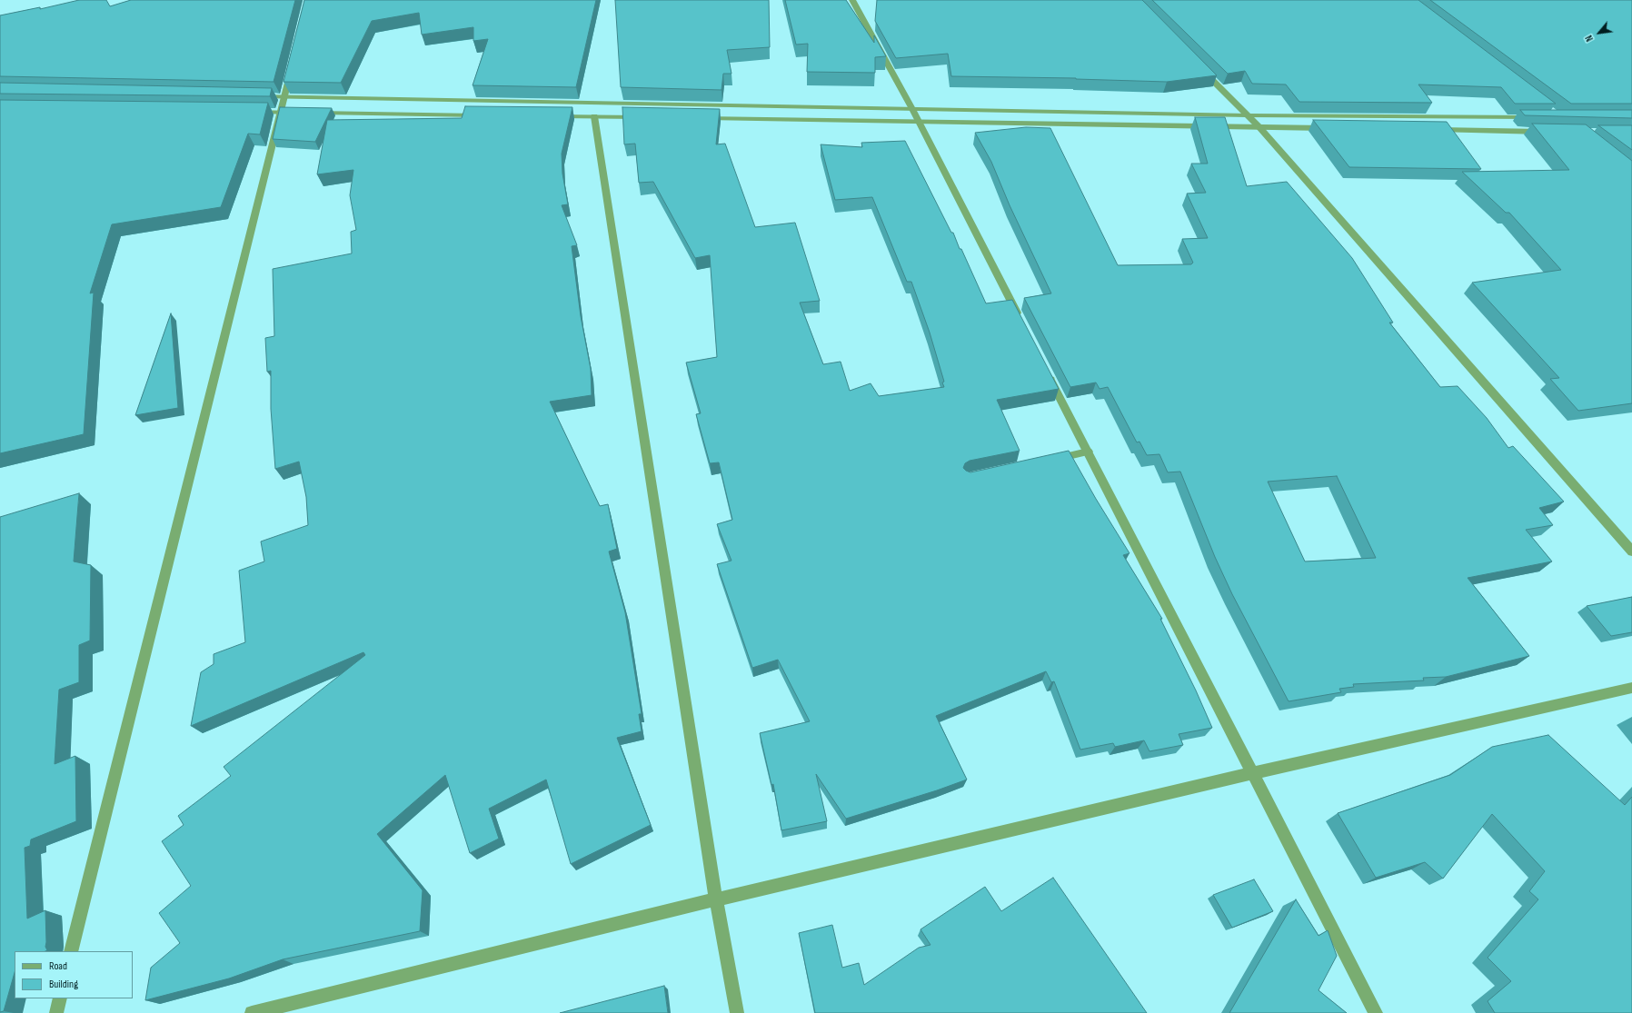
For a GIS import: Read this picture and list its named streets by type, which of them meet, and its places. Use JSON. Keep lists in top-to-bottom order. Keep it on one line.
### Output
{"legend":["Road","Building"],"north":"bottom left"}
